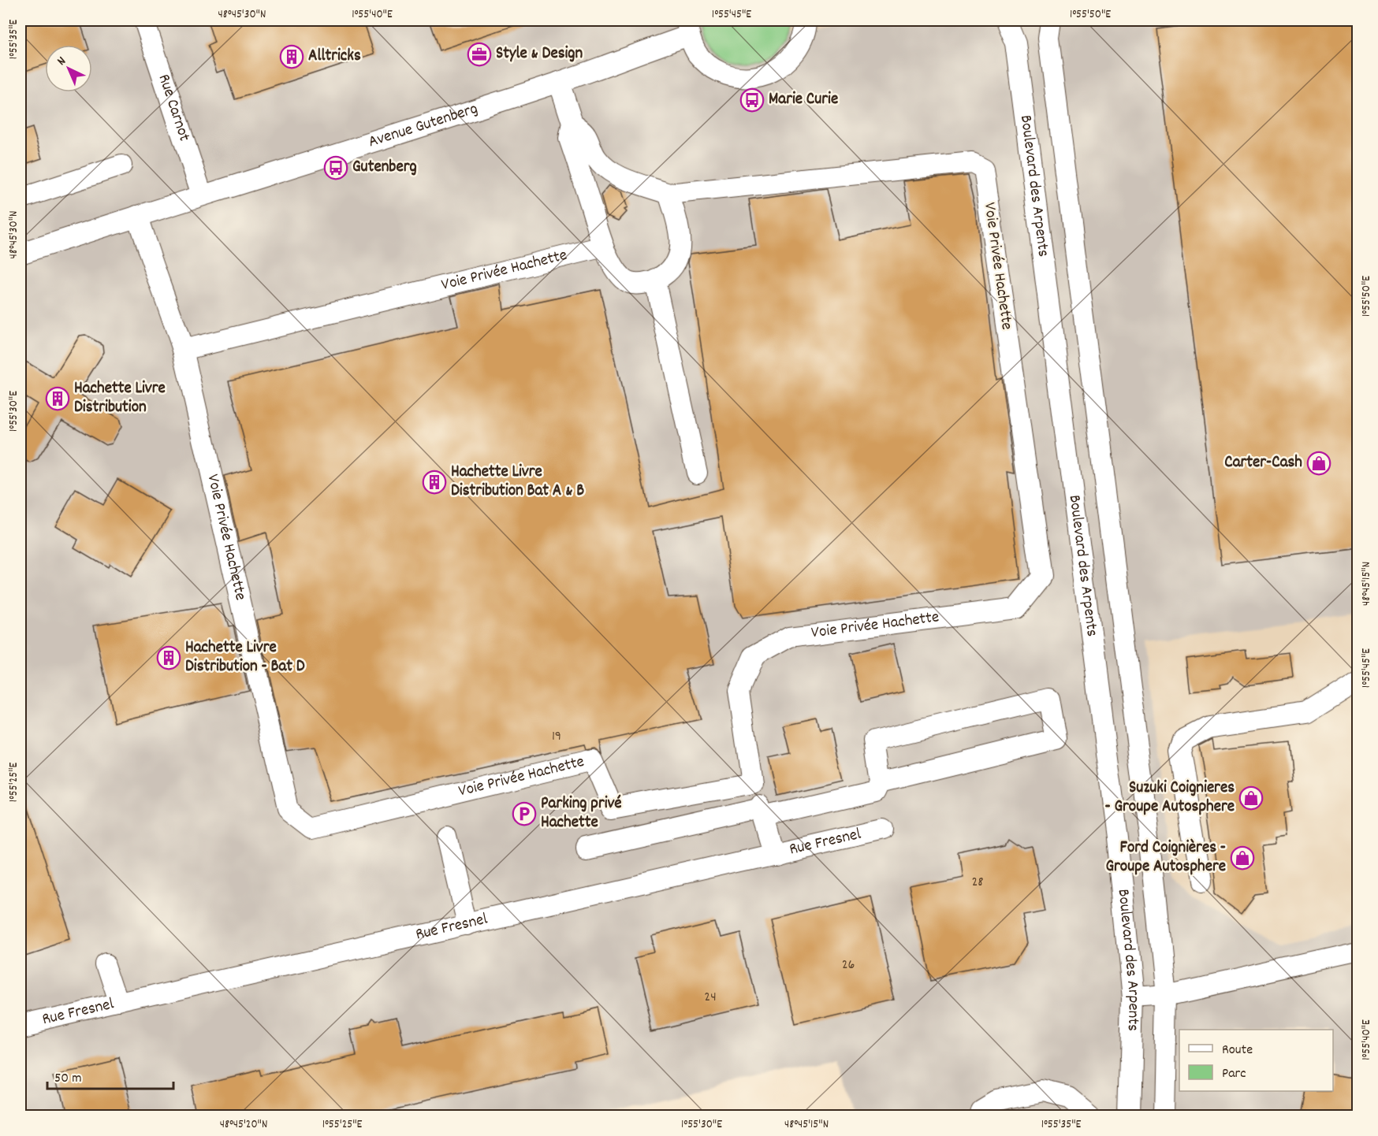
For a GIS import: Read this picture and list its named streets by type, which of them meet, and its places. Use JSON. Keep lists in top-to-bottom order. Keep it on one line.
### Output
{"streets":{"street":["Rue Carnot","Avenue Gutenberg","Boulevard des Arpents","Voie Privée Hachette","Rue Fresnel"]},"crossings":[["Rue Carnot","Avenue Gutenberg"],["Avenue Gutenberg","Voie Privée Hachette"]],"places":{"office":["Style & Design"],"building":["Alltricks","Hachette Livre Distribution","Hachette Livre Distribution Bat A & B","Hachette Livre Distribution - Bat D"],"bus stop":["Marie Curie","Gutenberg"],"shop":["Carter-Cash","Suzuki Coignieres - Groupe Autosphere","Ford Coignières - Groupe Autosphere"],"parking":["Parking privé Hachette"]},"house_numbers":["19","28","26","24"],"legend":["Route","Parc"],"scale_bar":"50 m","north":"top left","coordinates":["48°45'30\"N","1°55'40\"E","1°55'45\"E","1°55'50\"E","1°55'35\"E","1°55'30\"E","48°45'15\"N","1°55'25\"E","48°45'20\"N"]}
